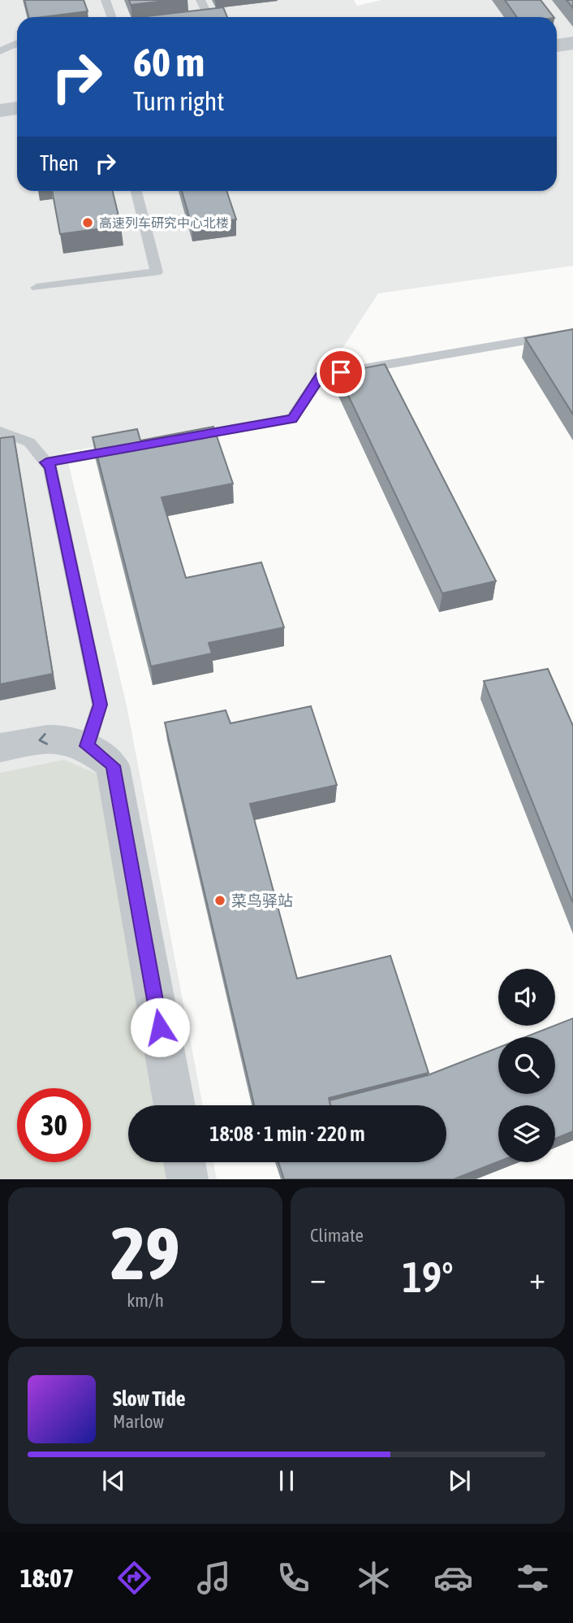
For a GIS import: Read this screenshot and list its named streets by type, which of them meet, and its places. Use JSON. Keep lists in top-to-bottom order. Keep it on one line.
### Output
{"places":["高速列车研究中心北楼","菜鸟驿站"],"page":{"turn":["60 m","Turn right"],"then":"Then","limit":"30","trip":"18:08 · 1 min · 220 m","tile":[["29","km/h"],"Climate"],"heat":["−","19°","+"],"song":["Slow Tide","Marlow"],"tabs":"18:07"}}
